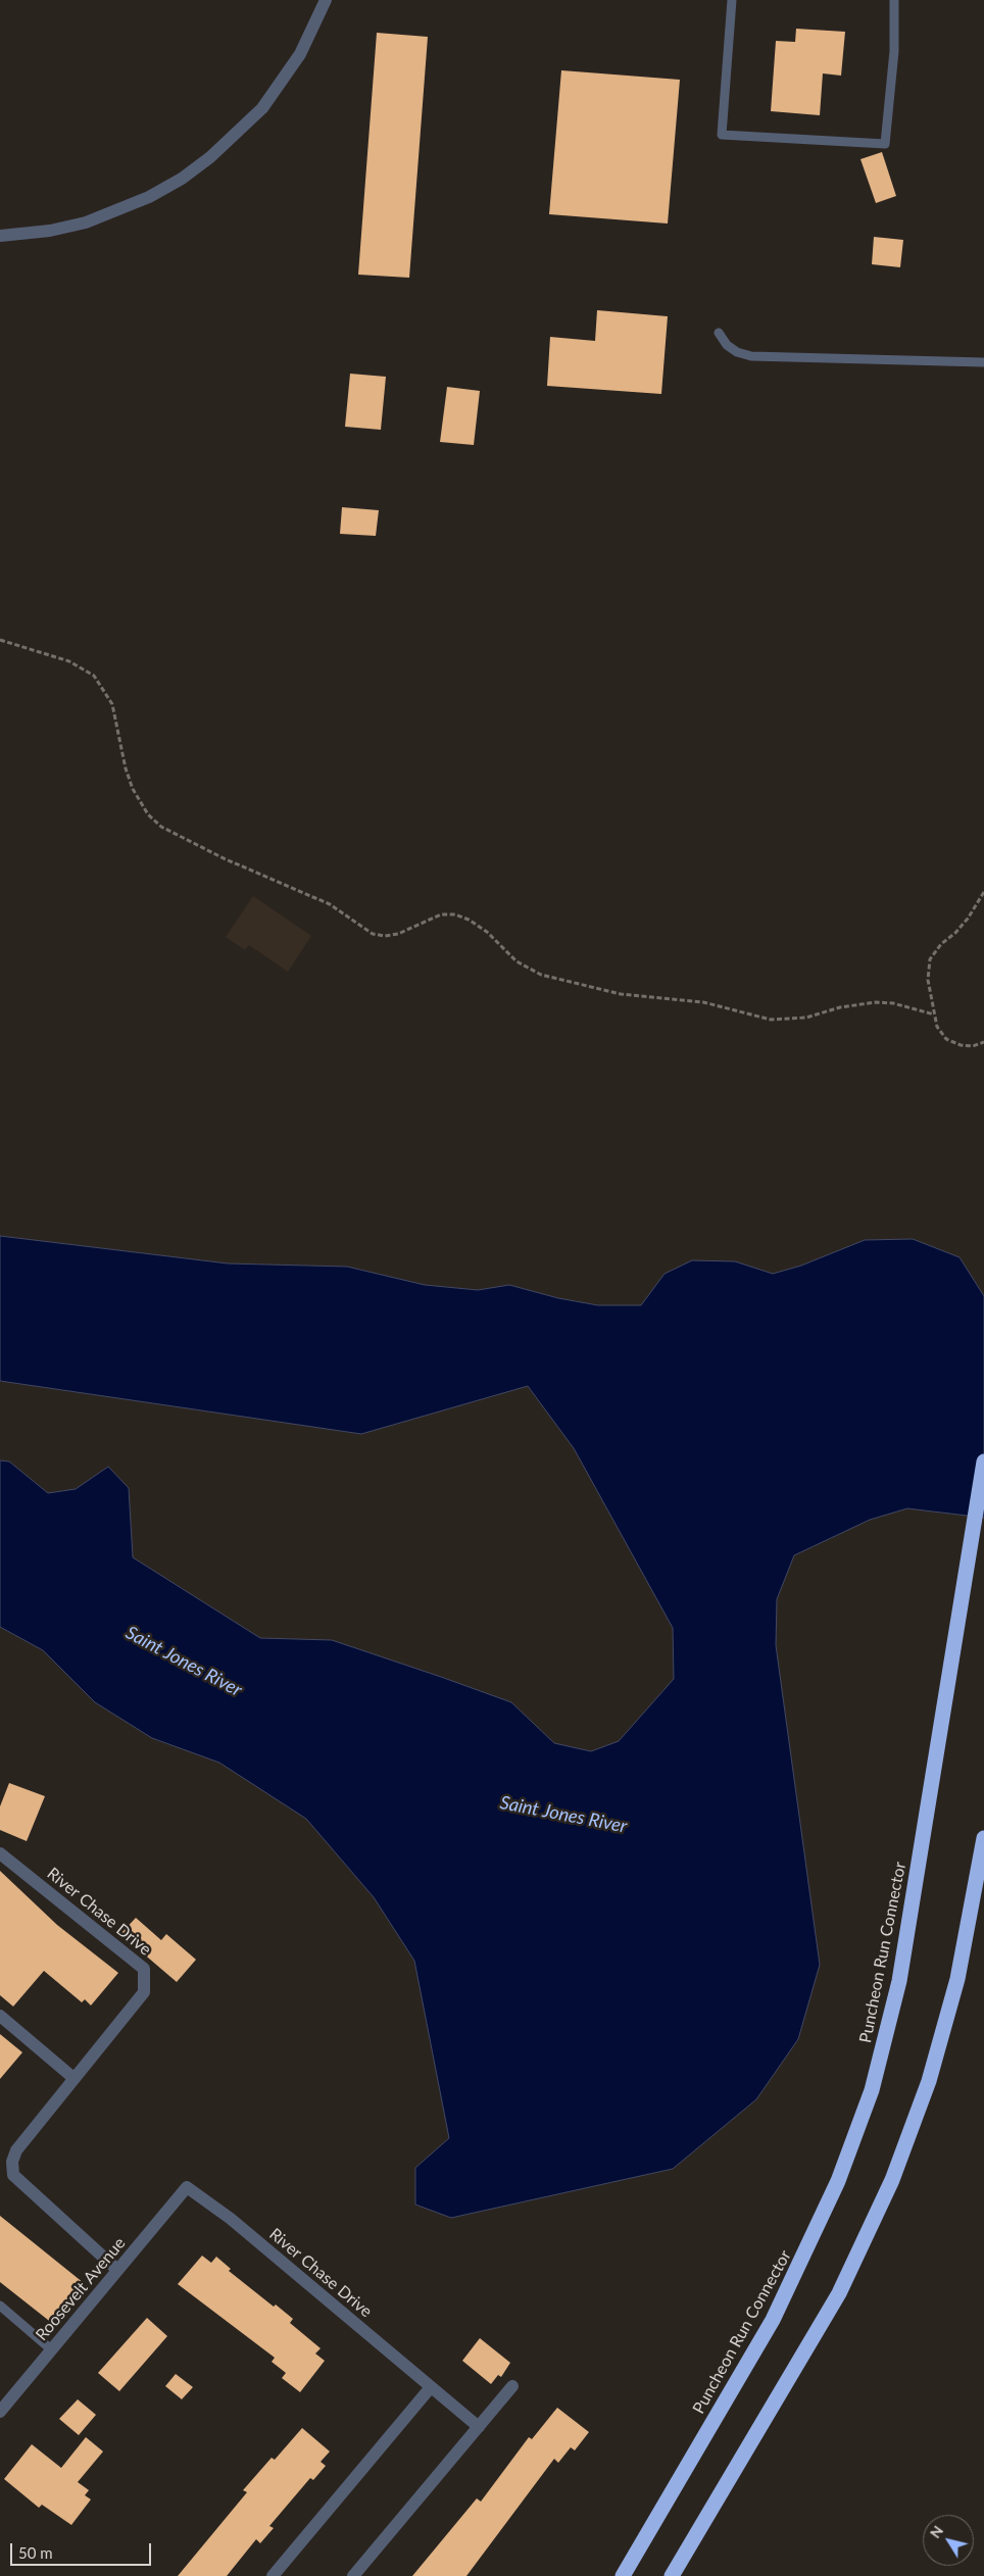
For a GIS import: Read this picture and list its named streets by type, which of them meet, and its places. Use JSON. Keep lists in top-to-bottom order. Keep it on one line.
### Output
{"streets":{"highway":["Puncheon Run Connector"],"street":["River Chase Drive","Roosevelt Avenue"]},"crossings":[["River Chase Drive","Roosevelt Avenue"]],"water":["Saint Jones River"],"scale_bar":"50 m","north":"top left"}
